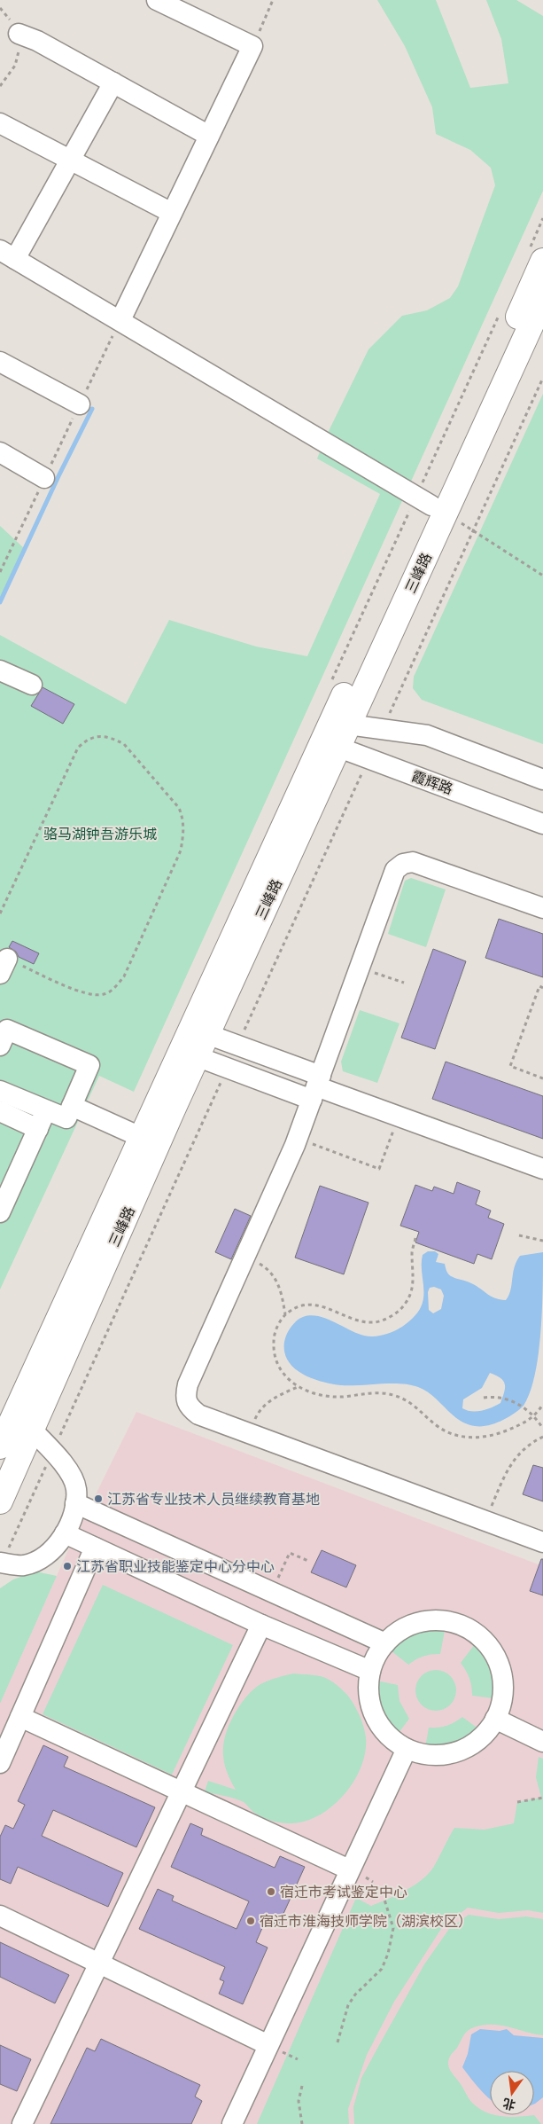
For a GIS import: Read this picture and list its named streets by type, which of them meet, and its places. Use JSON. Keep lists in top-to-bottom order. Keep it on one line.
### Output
{"streets":{"main road":["三峰路"],"street":["霞辉路"]},"crossings":[["三峰路","霞辉路"]],"parks":["骆马湖钟吾游乐城"],"places":["江苏省专业技术人员继续教育基地","江苏省职业技能鉴定中心分中心","宿迁市考试鉴定中心","宿迁市淮海技师学院（湖滨校区）"],"north":"bottom"}
